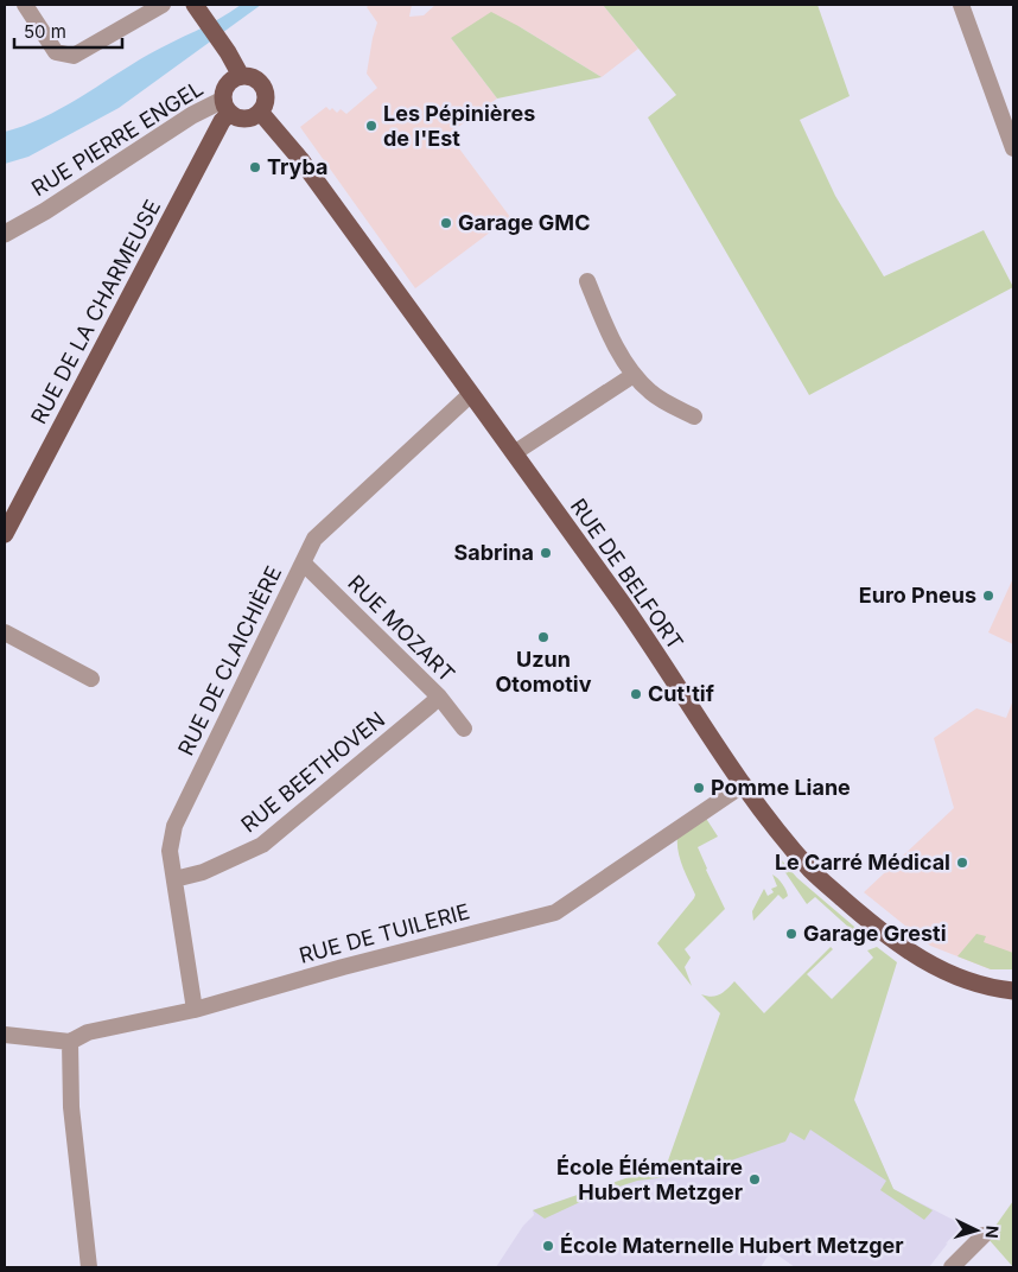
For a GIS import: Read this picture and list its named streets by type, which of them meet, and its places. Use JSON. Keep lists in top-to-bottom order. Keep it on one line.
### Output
{"streets":{"main road":["RUE DE LA CHARMEUSE","RUE DE BELFORT"],"street":["RUE PIERRE ENGEL","RUE MOZART","RUE DE CLAICHIÈRE","RUE BEETHOVEN","RUE DE TUILERIE"]},"crossings":[["RUE PIERRE ENGEL","RUE DE LA CHARMEUSE"],["RUE PIERRE ENGEL","RUE DE BELFORT"],["RUE DE LA CHARMEUSE","RUE DE BELFORT"],["RUE DE BELFORT","RUE DE CLAICHIÈRE"],["RUE DE BELFORT","RUE DE TUILERIE"],["RUE MOZART","RUE DE CLAICHIÈRE"],["RUE MOZART","RUE BEETHOVEN"],["RUE DE CLAICHIÈRE","RUE BEETHOVEN"],["RUE DE CLAICHIÈRE","RUE DE TUILERIE"]],"places":["Les Pépinières de l'Est","Tryba","Garage GMC","Sabrina","Euro Pneus","Uzun Otomotiv","Cut'tif","Pomme Liane","Le Carré Médical","Garage Gresti","École Élémentaire Hubert Metzger","École Maternelle Hubert Metzger"],"scale_bar":"50 m","north":"right"}
